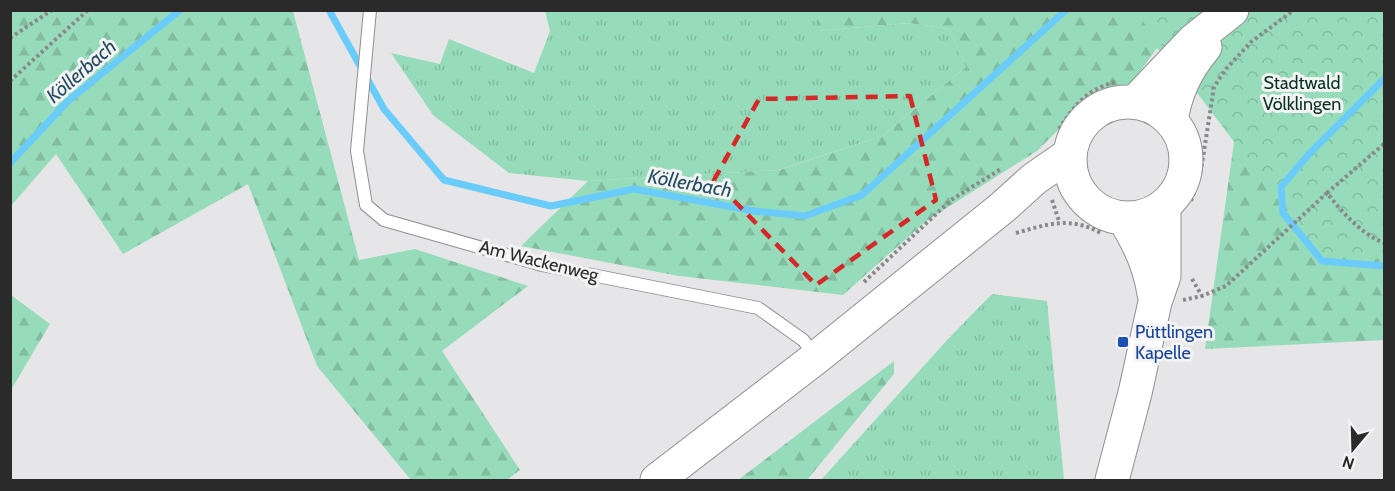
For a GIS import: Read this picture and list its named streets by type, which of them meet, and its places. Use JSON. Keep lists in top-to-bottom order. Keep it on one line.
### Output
{"streets":{"lane":["Am Wackenweg"]},"water":["Köllerbach"],"parks":["Stadtwald Völklingen"],"places":{"transit":["Püttlingen Kapelle"]},"north":"bottom"}
